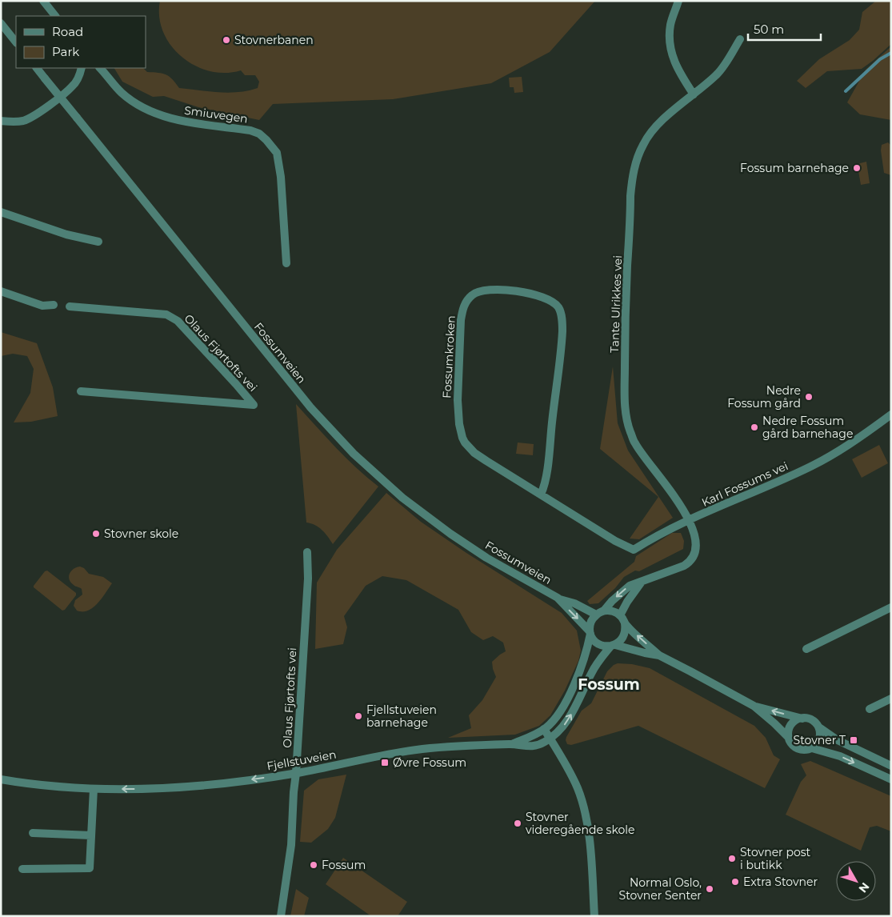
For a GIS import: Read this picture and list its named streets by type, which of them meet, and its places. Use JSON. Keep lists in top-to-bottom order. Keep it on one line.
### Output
{"streets":{"street":["Smiuvegen","Tante Ulrikkes vei","Olaus Fjørtofts vei","Fossumveien","Fossumkroken","Karl Fossums vei","Fjellstuveien"]},"crossings":[["Tante Ulrikkes vei","Fossumkroken"],["Tante Ulrikkes vei","Karl Fossums vei"],["Olaus Fjørtofts vei","Fjellstuveien"],["Fossumveien","Fjellstuveien"],["Fossumkroken","Karl Fossums vei"]],"districts":["Fossum"],"places":{"other":["Stovnerbanen","Fossum barnehage","Nedre Fossum gård","Nedre Fossum gård barnehage","Stovner skole","Fjellstuveien barnehage","Stovner videregående skole","Stovner post i butikk","Fossum","Extra Stovner","Normal Oslo, Stovner Senter"],"transit":["Stovner T","Øvre Fossum"]},"legend":["Road","Park"],"scale_bar":"50 m","north":"bottom right"}
